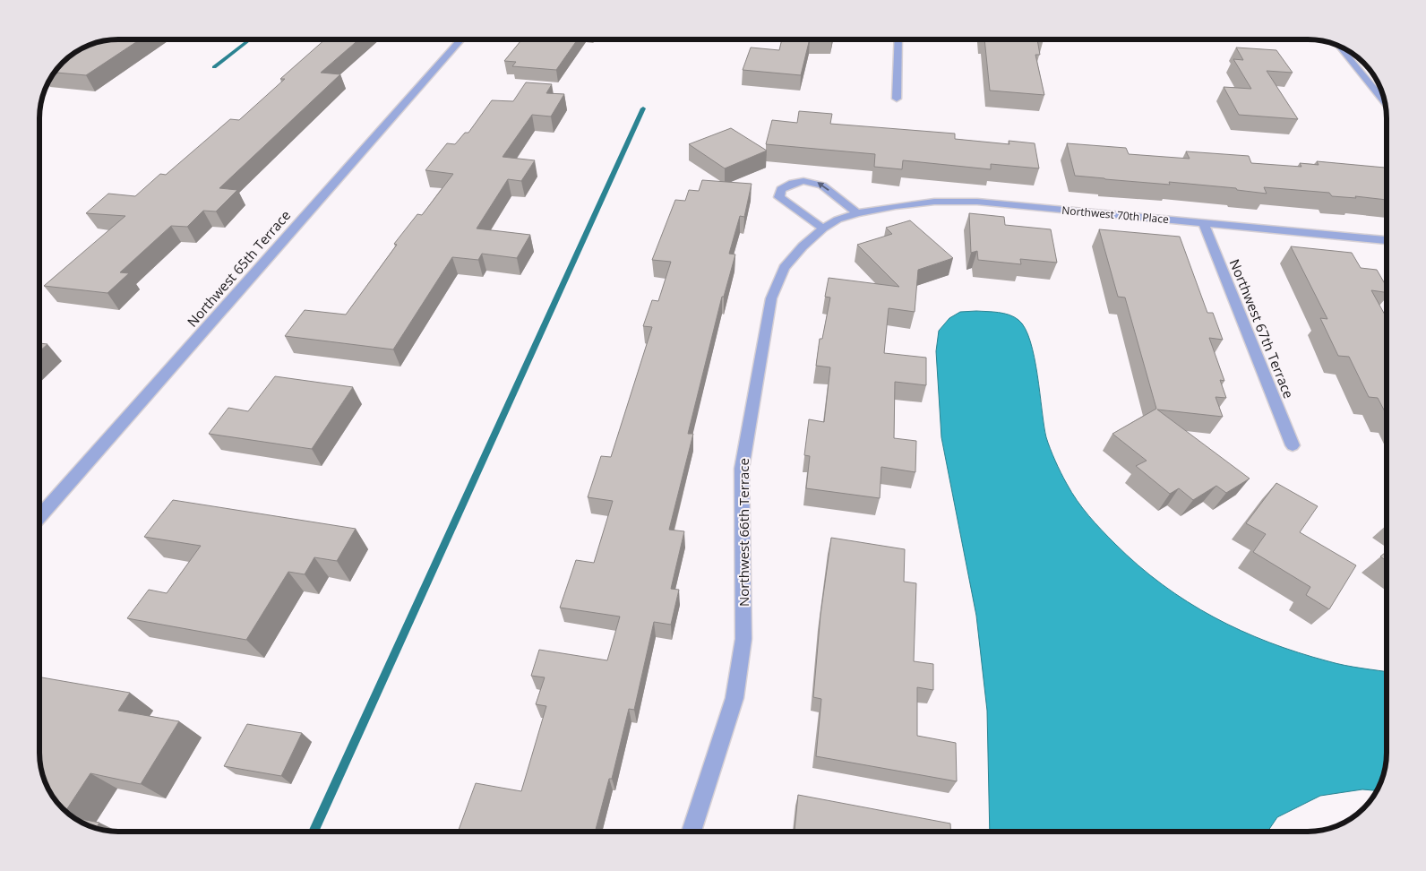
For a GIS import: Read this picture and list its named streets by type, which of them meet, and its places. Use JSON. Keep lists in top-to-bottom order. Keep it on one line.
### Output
{"streets":{"street":["Northwest 70th Place","Northwest 65th Terrace","Northwest 67th Terrace","Northwest 66th Terrace"]},"crossings":[["Northwest 70th Place","Northwest 67th Terrace"],["Northwest 70th Place","Northwest 66th Terrace"]]}
